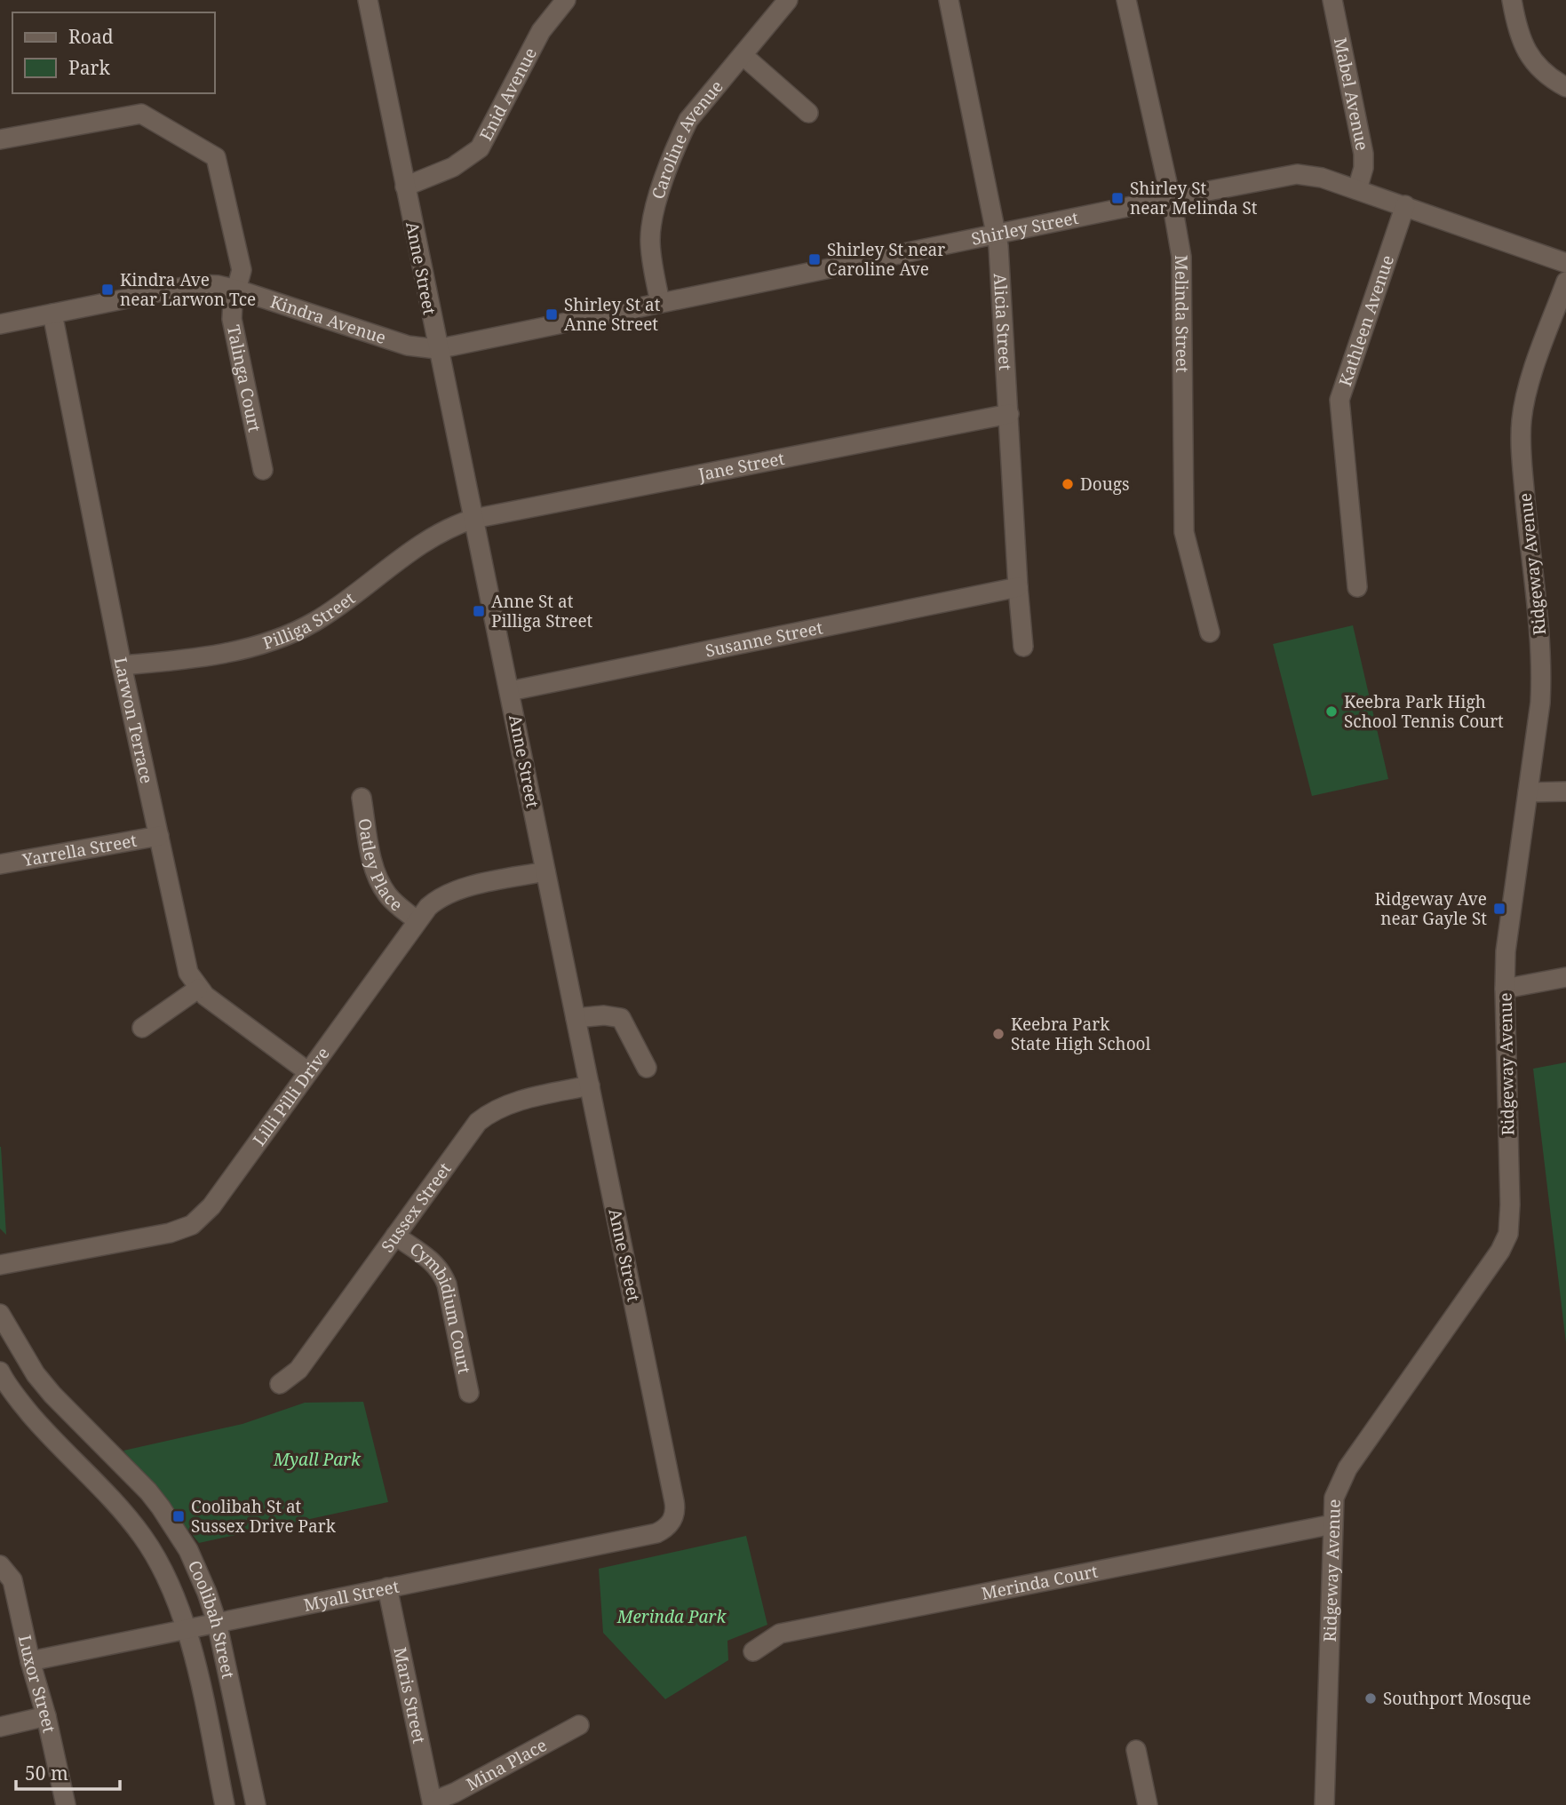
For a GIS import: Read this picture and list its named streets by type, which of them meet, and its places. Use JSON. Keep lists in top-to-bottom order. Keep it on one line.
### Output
{"streets":{"street":["Enid Avenue","Mabel Avenue","Caroline Avenue","Shirley Street","Anne Street","Melinda Street","Kindra Avenue","Kathleen Avenue","Alicia Street","Talinga Court","Jane Street","Ridgeway Avenue","Pilliga Street","Susanne Street","Larwon Terrace","Yarrella Street","Oatley Place","Lilli Pilli Drive","Sussex Street","Cymbidium Court","Merinda Court","Myall Street","Coolibah Street","Luxor Street","Maris Street","Mina Place"]},"crossings":[["Enid Avenue","Anne Street"],["Mabel Avenue","Shirley Street"],["Caroline Avenue","Shirley Street"],["Shirley Street","Anne Street"],["Shirley Street","Melinda Street"],["Shirley Street","Kindra Avenue"],["Shirley Street","Kathleen Avenue"],["Shirley Street","Alicia Street"],["Anne Street","Kindra Avenue"],["Anne Street","Jane Street"],["Anne Street","Pilliga Street"],["Anne Street","Susanne Street"],["Anne Street","Lilli Pilli Drive"],["Anne Street","Sussex Street"],["Anne Street","Myall Street"],["Kindra Avenue","Talinga Court"],["Kindra Avenue","Larwon Terrace"],["Alicia Street","Jane Street"],["Alicia Street","Susanne Street"],["Jane Street","Pilliga Street"],["Ridgeway Avenue","Merinda Court"],["Pilliga Street","Larwon Terrace"],["Larwon Terrace","Yarrella Street"],["Larwon Terrace","Lilli Pilli Drive"],["Oatley Place","Lilli Pilli Drive"],["Sussex Street","Cymbidium Court"],["Myall Street","Coolibah Street"],["Myall Street","Luxor Street"],["Myall Street","Maris Street"],["Maris Street","Mina Place"]],"parks":["Myall Park","Merinda Park"],"places":{"transit":["Shirley St near Melinda St","Shirley St near Caroline Ave","Kindra Ave near Larwon Tce","Shirley St at Anne Street","Anne St at Pilliga Street","Ridgeway Ave near Gayle St","Coolibah St at Sussex Drive Park"],"other":["Dougs","Keebra Park High School Tennis Court","Keebra Park State High School","Southport Mosque"]},"legend":["Road","Park"],"scale_bar":"50 m"}
